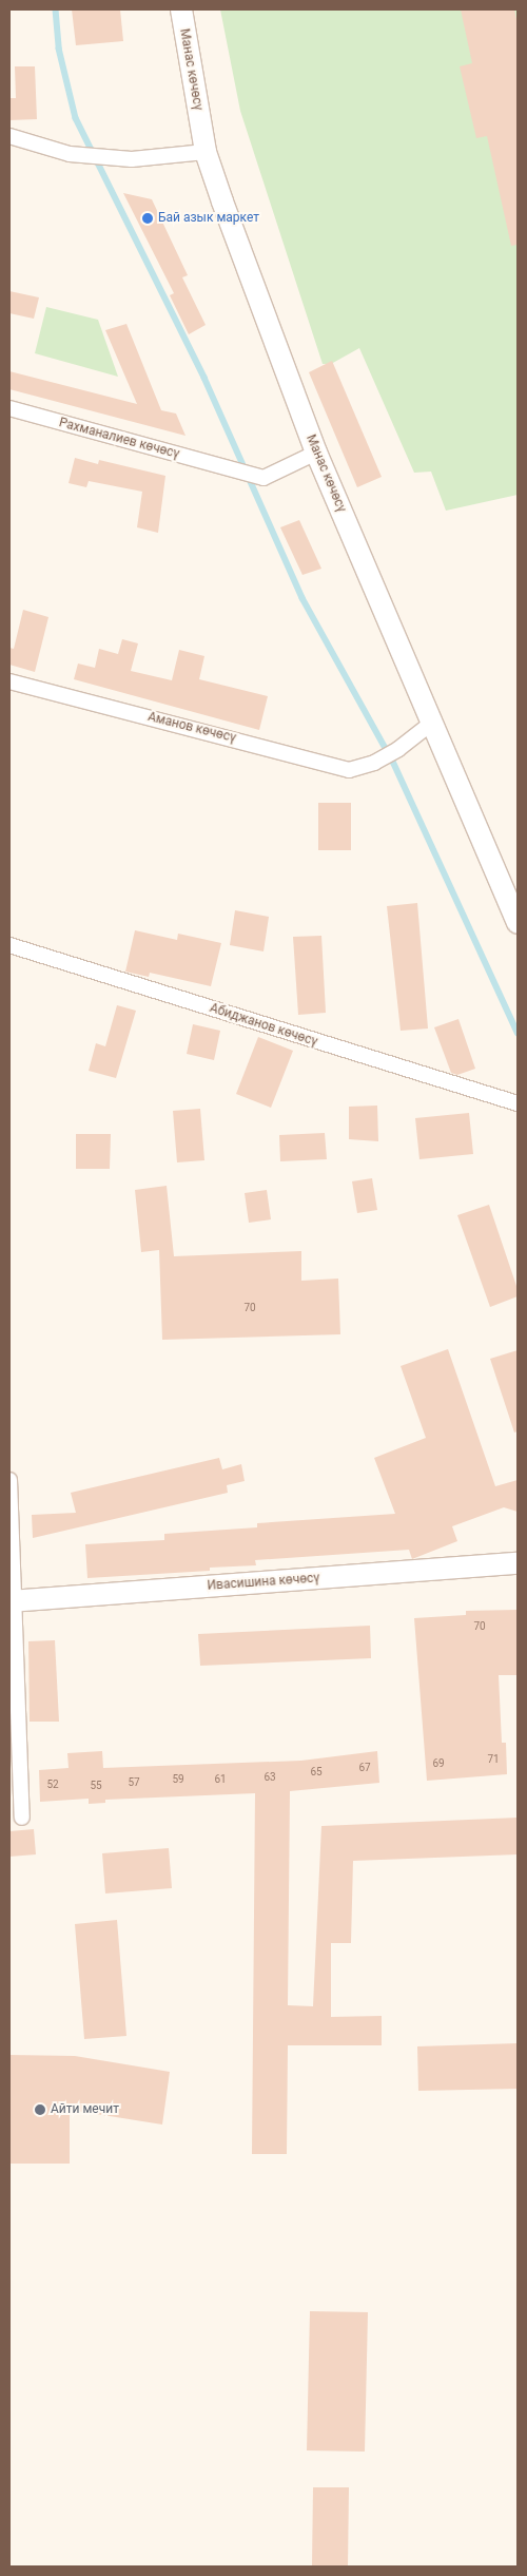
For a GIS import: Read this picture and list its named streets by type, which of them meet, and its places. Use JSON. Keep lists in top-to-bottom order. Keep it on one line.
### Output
{"streets":{"main road":["Манас көчөсү","Ивасишина көчөсү"],"street":["Рахманалиев көчөсү","Аманов көчөсү","Абиджанов көчөсү"]},"crossings":[["Манас көчөсү","Рахманалиев көчөсү"],["Манас көчөсү","Аманов көчөсү"]],"places":["Бай азык маркет","Айти мечит"],"house_numbers":["70","70","71","69","67","65","63","59","61","57","52","55"]}
